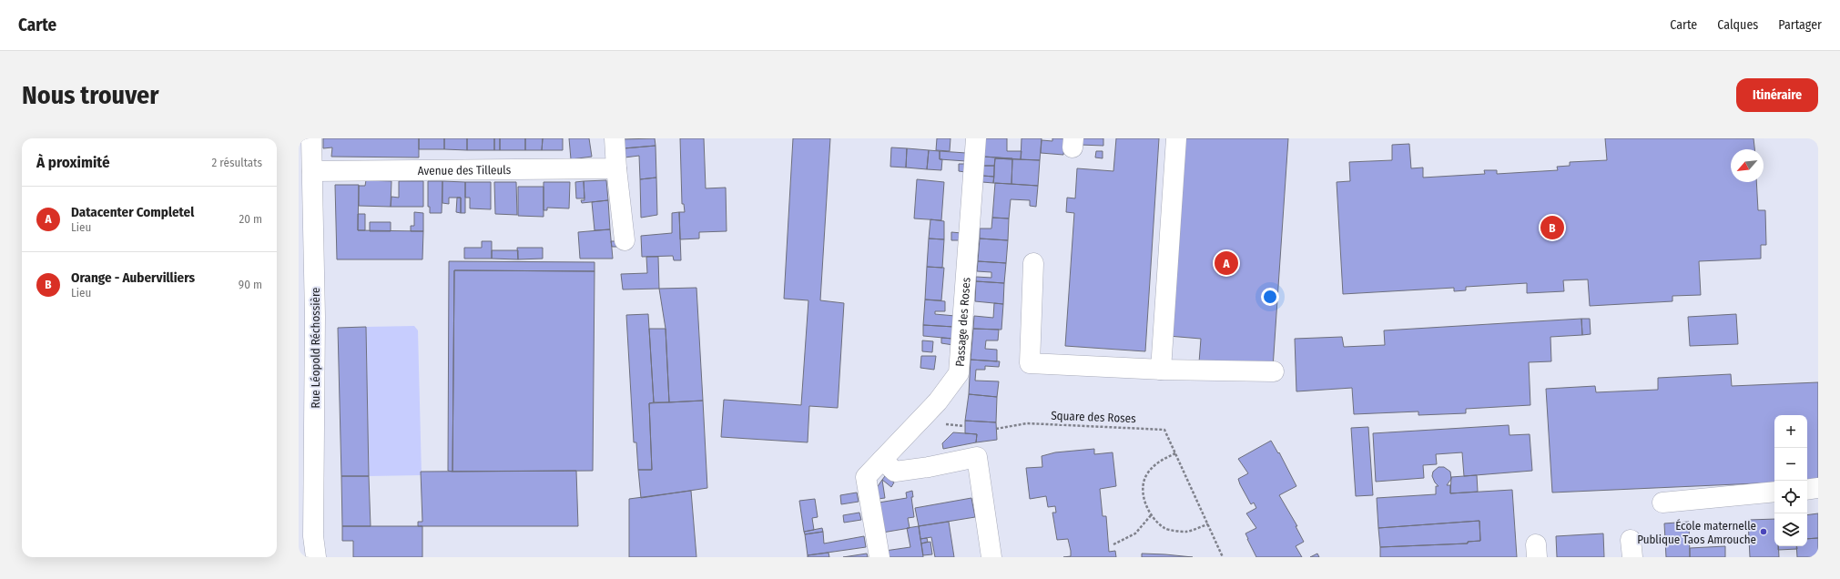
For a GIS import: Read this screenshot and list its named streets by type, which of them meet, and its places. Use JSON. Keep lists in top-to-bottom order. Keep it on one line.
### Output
{"streets":{"street":["Avenue des Tilleuls","Passage des Roses","Rue Léopold Réchossière"],"path":["Square des Roses"]},"crossings":[["Avenue des Tilleuls","Rue Léopold Réchossière"]],"places":["École maternelle Publique Taos Amrouche"],"north":"bottom left","page":{"header":"Carte","nav":["Carte","Calques","Partager"],"buttons":"Itinéraire","title":"Nous trouver","heading":["À proximité","2 résultats"],"list":[{"mark":"A","name":"Datacenter Completel","note":"Lieu","value":"20 m"},{"mark":"B","name":"Orange - Aubervilliers","note":"Lieu","value":"90 m"}],"pins":["B","A"],"map_buttons":["+","−"]}}
